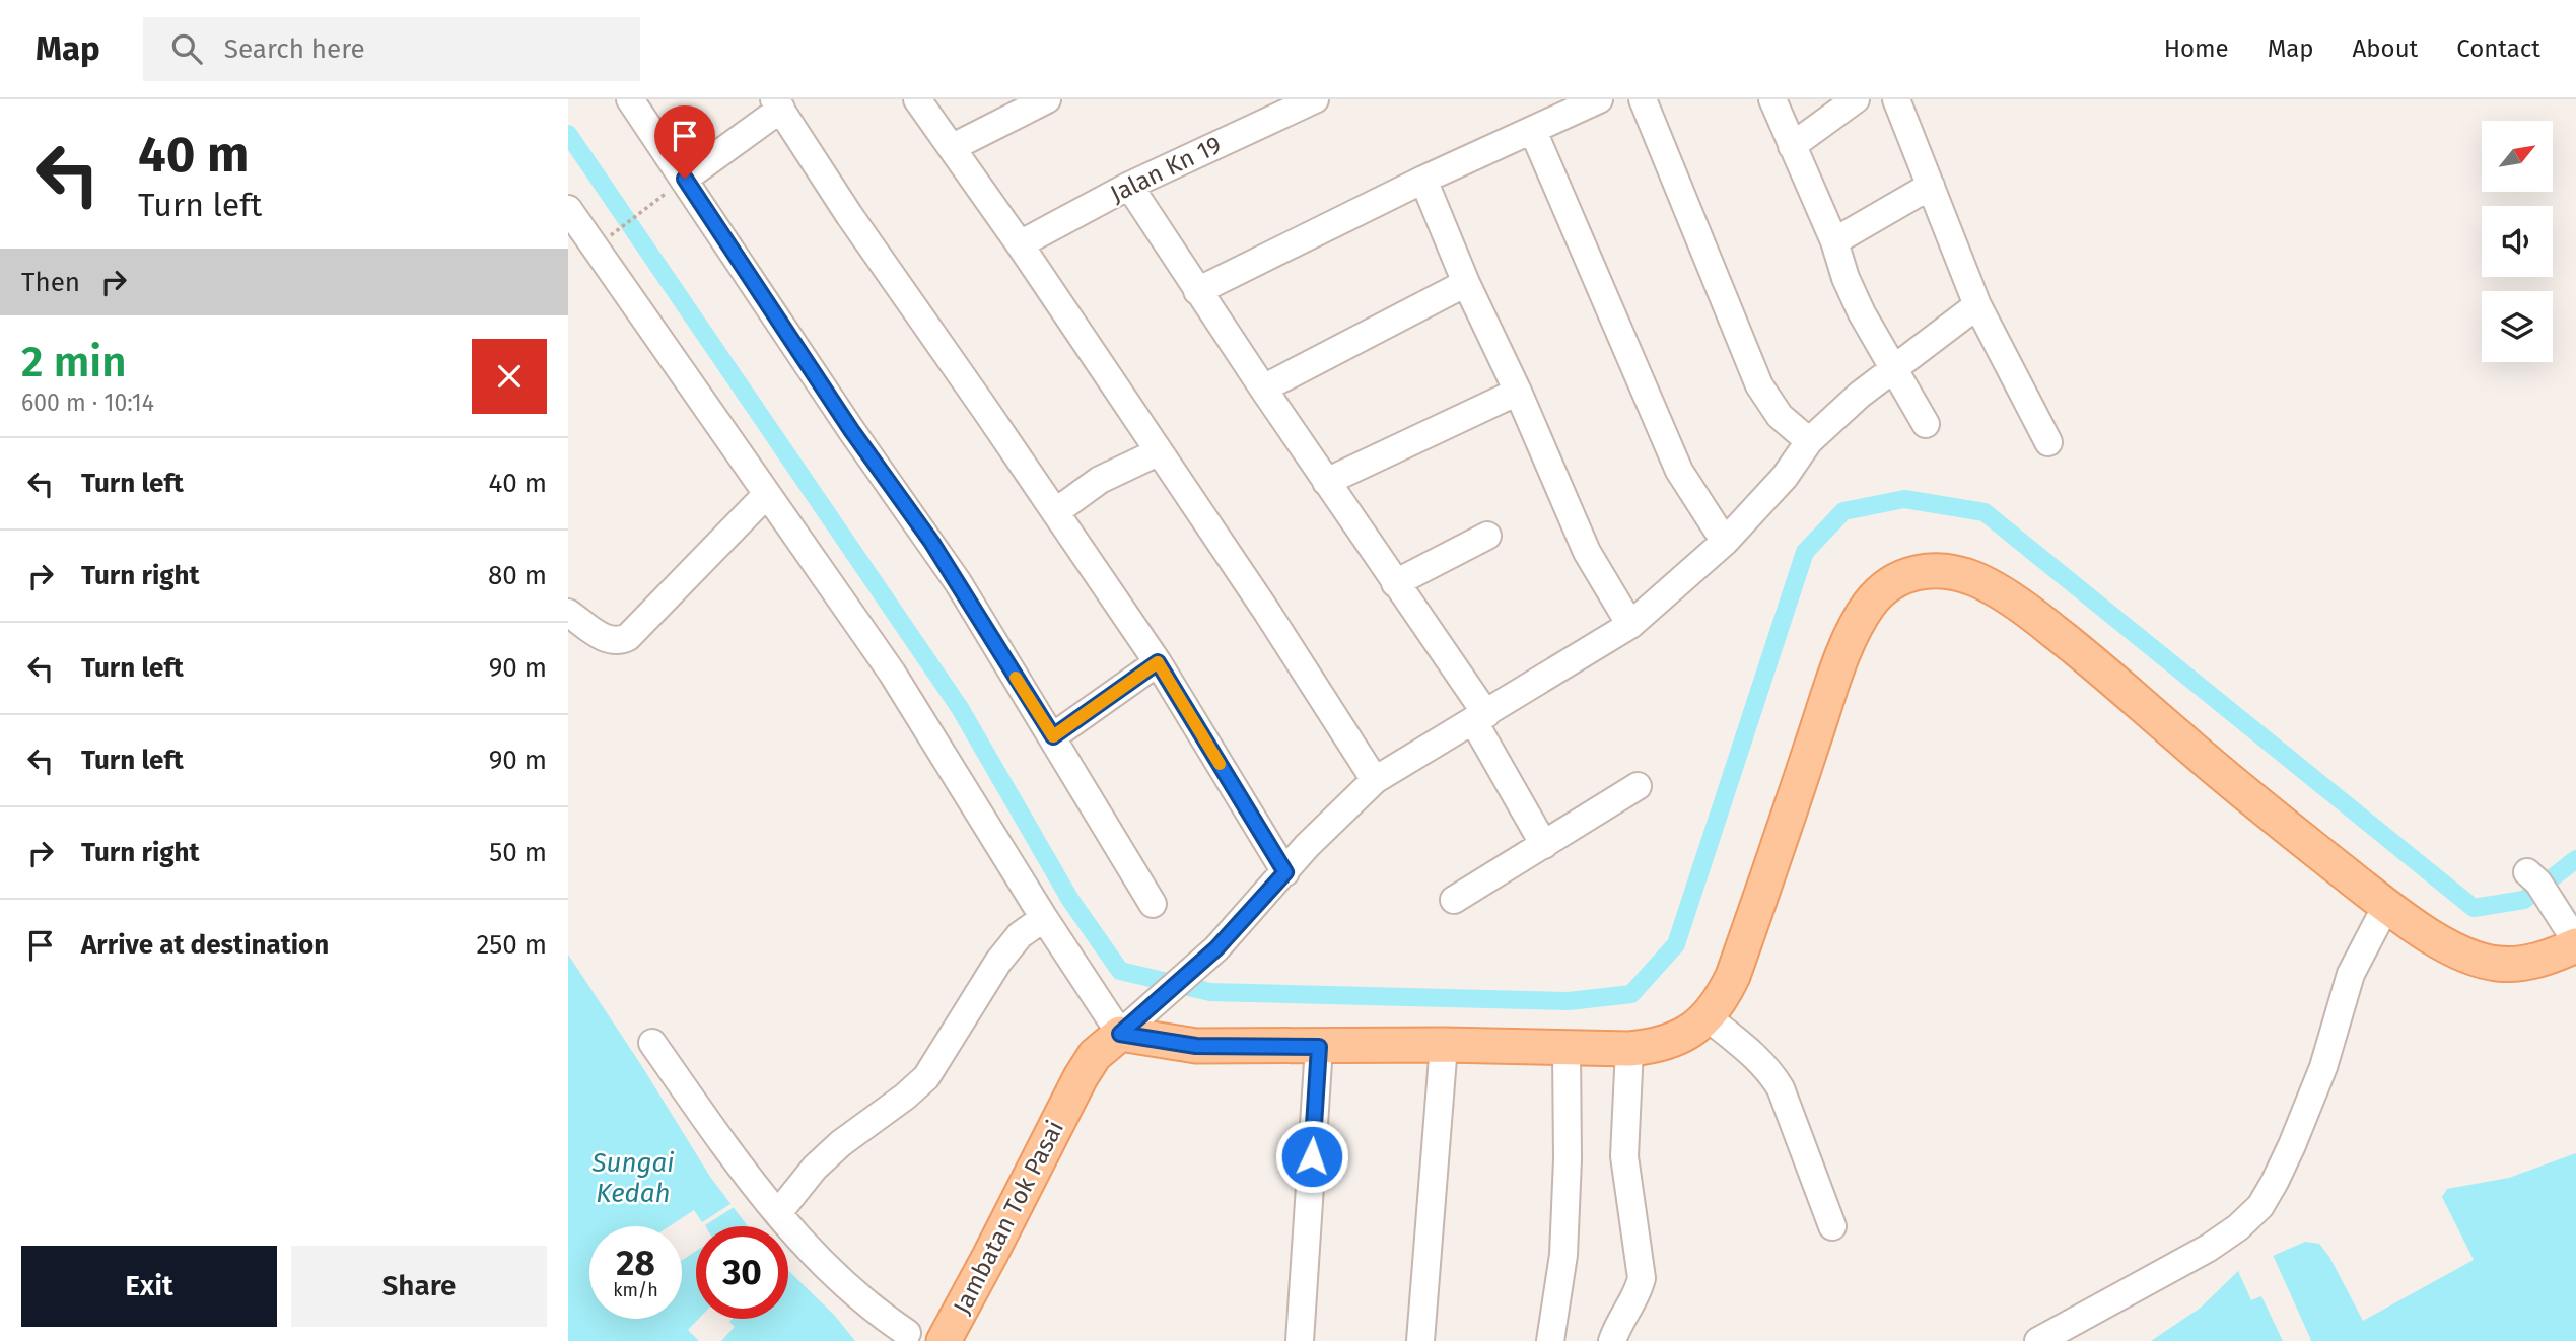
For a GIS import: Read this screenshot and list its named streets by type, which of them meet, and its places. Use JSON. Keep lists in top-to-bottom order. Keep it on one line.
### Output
{"streets":{"main road":["Jambatan Tok Pasai"],"street":["Jalan Kn 19"]},"water":["Sungai Kedah"],"north":"top right","page":{"header":"Map","search":"Search here","nav":["Home","Map","About","Contact"],"turn":["40 m","Turn left"],"then":"Then","heading":["2 min","600 m · 10:14"],"list":[{"name":"Turn left","value":"40 m"},{"name":"Turn right","value":"80 m"},{"name":"Turn left","value":"90 m"},{"name":"Turn left","value":"90 m"},{"name":"Turn right","value":"50 m"},{"name":"Arrive at destination","value":"250 m"}],"speed":"28 km/h","limit":"30","buttons":["Exit","Share"]}}
